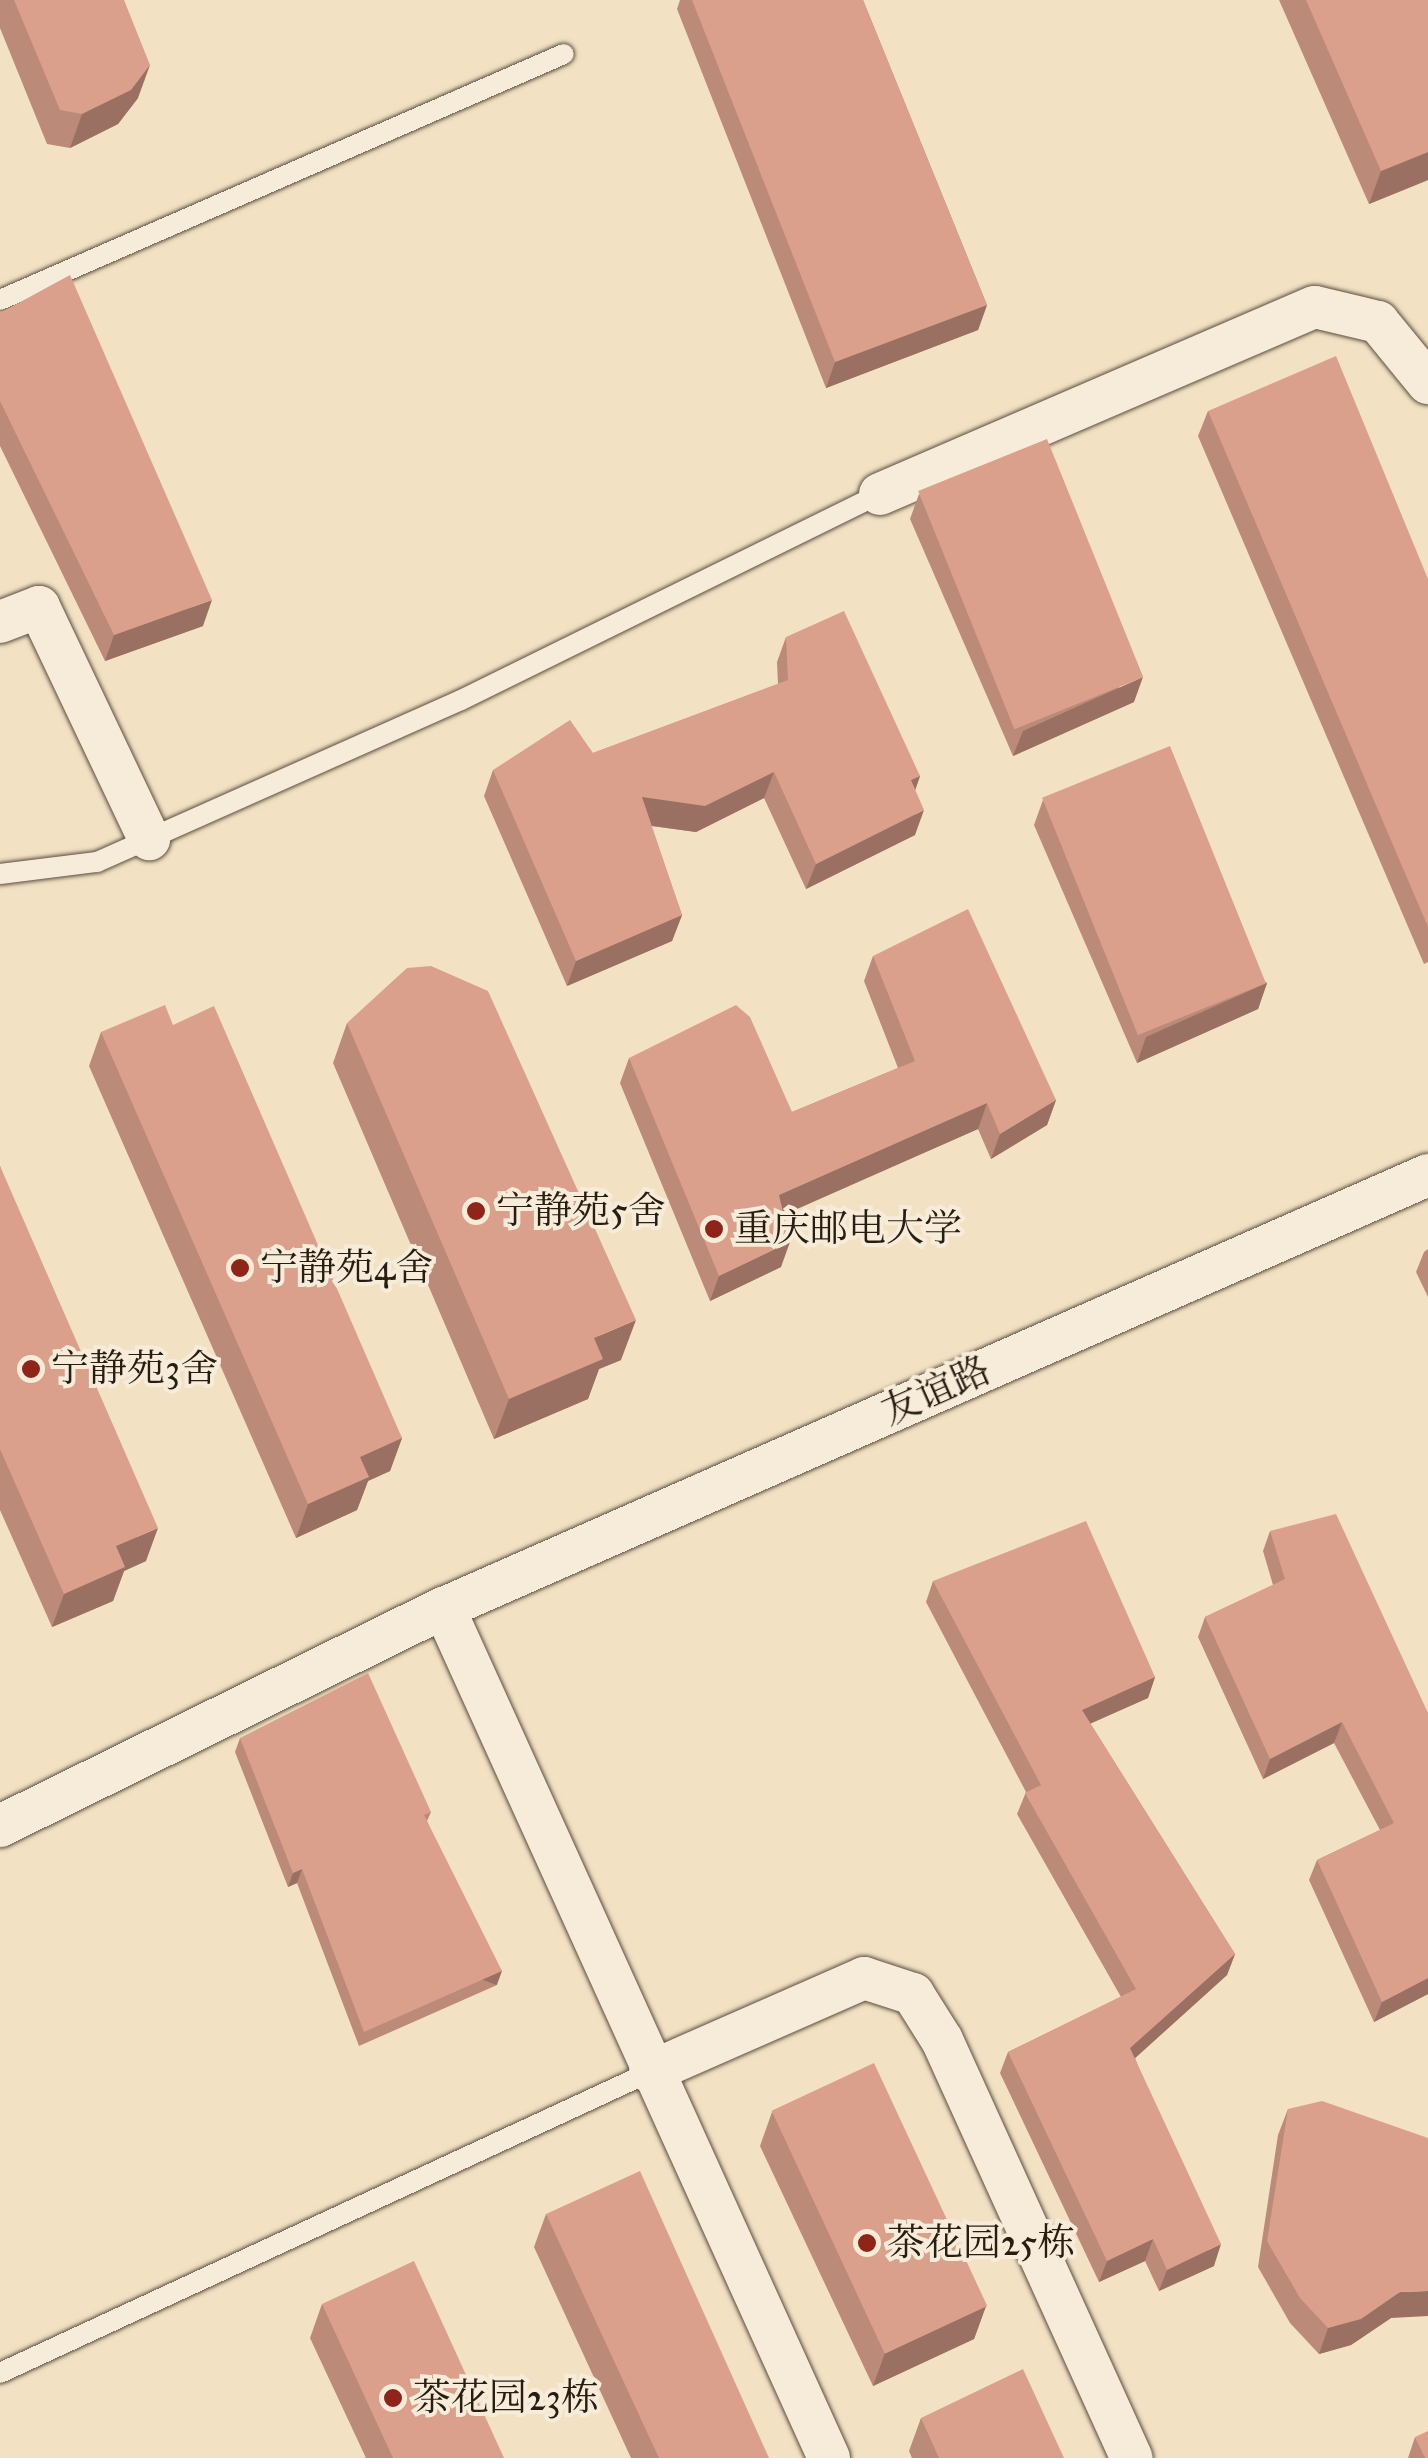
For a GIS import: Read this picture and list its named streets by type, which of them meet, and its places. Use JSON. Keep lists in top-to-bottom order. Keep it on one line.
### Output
{"streets":{"street":["友谊路"]},"places":["宁静苑5舍","重庆邮电大学","宁静苑4舍","宁静苑3舍","茶花园25栋","茶花园23栋"]}
